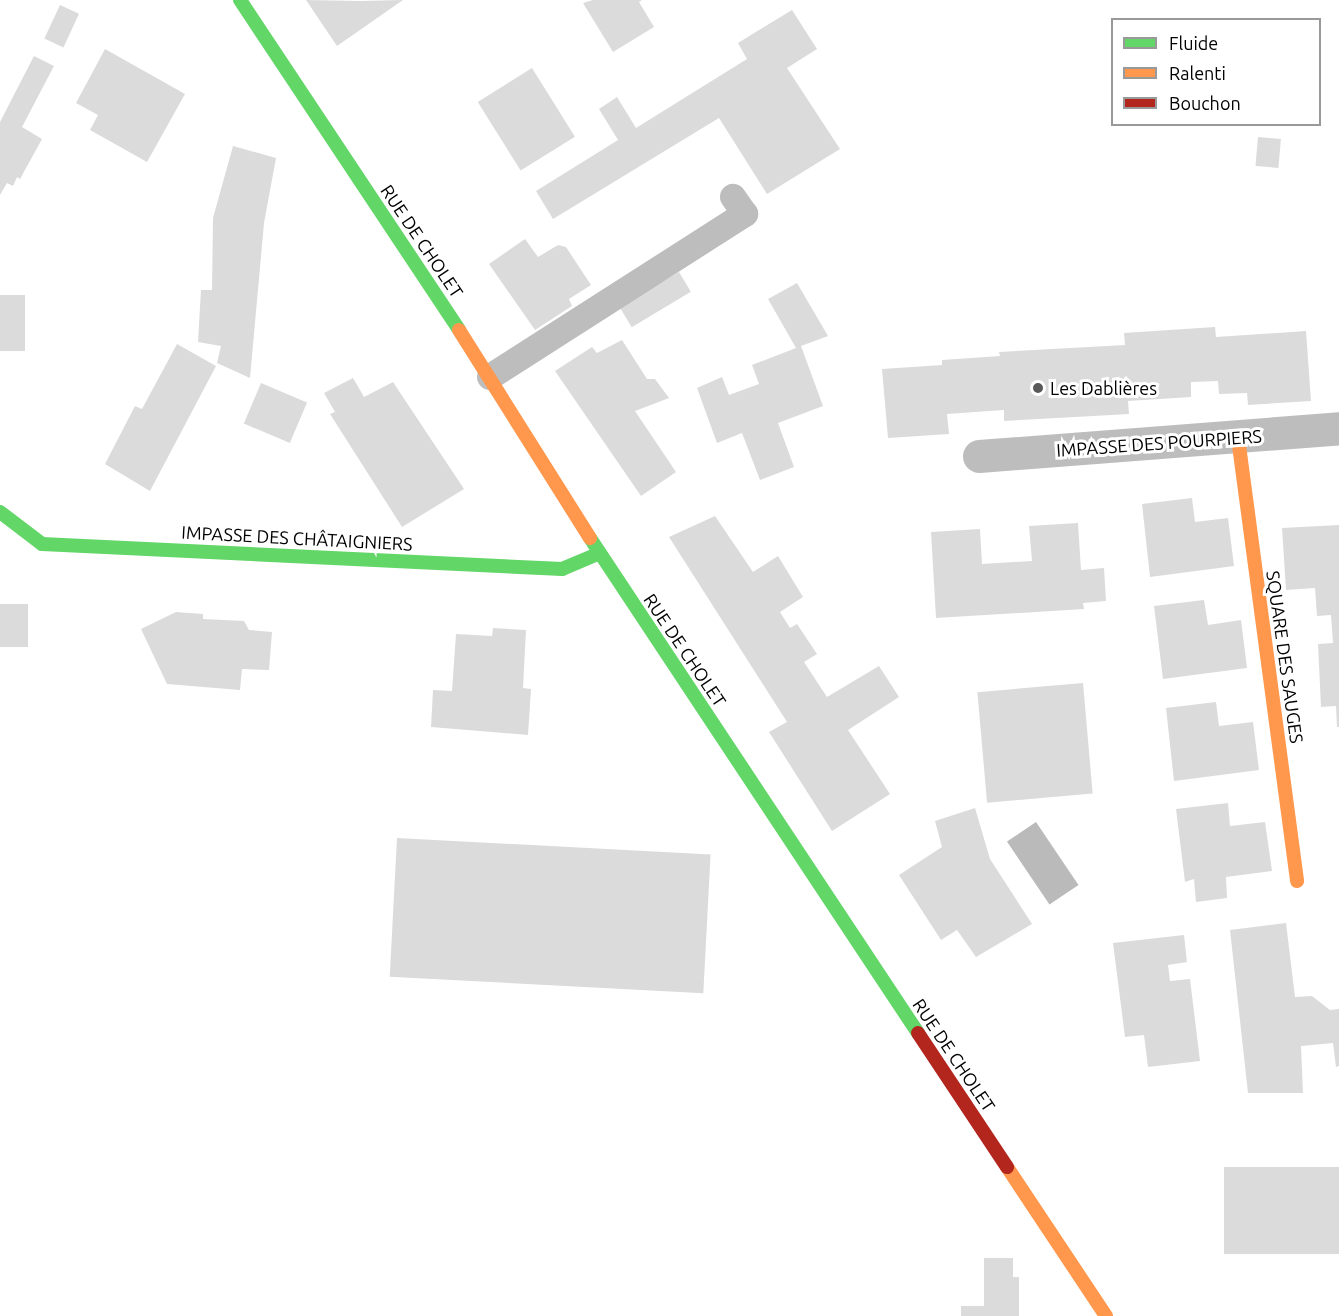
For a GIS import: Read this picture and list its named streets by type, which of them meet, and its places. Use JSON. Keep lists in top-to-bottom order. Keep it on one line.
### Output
{"streets":{"main road":["RUE DE CHOLET","IMPASSE DES CHÂTAIGNIERS","SQUARE DES SAUGES"],"street":["IMPASSE DES POURPIERS"]},"crossings":[["RUE DE CHOLET","IMPASSE DES CHÂTAIGNIERS"],["IMPASSE DES POURPIERS","SQUARE DES SAUGES"]],"places":["Les Dablières"],"legend":["Fluide","Ralenti","Bouchon"]}
